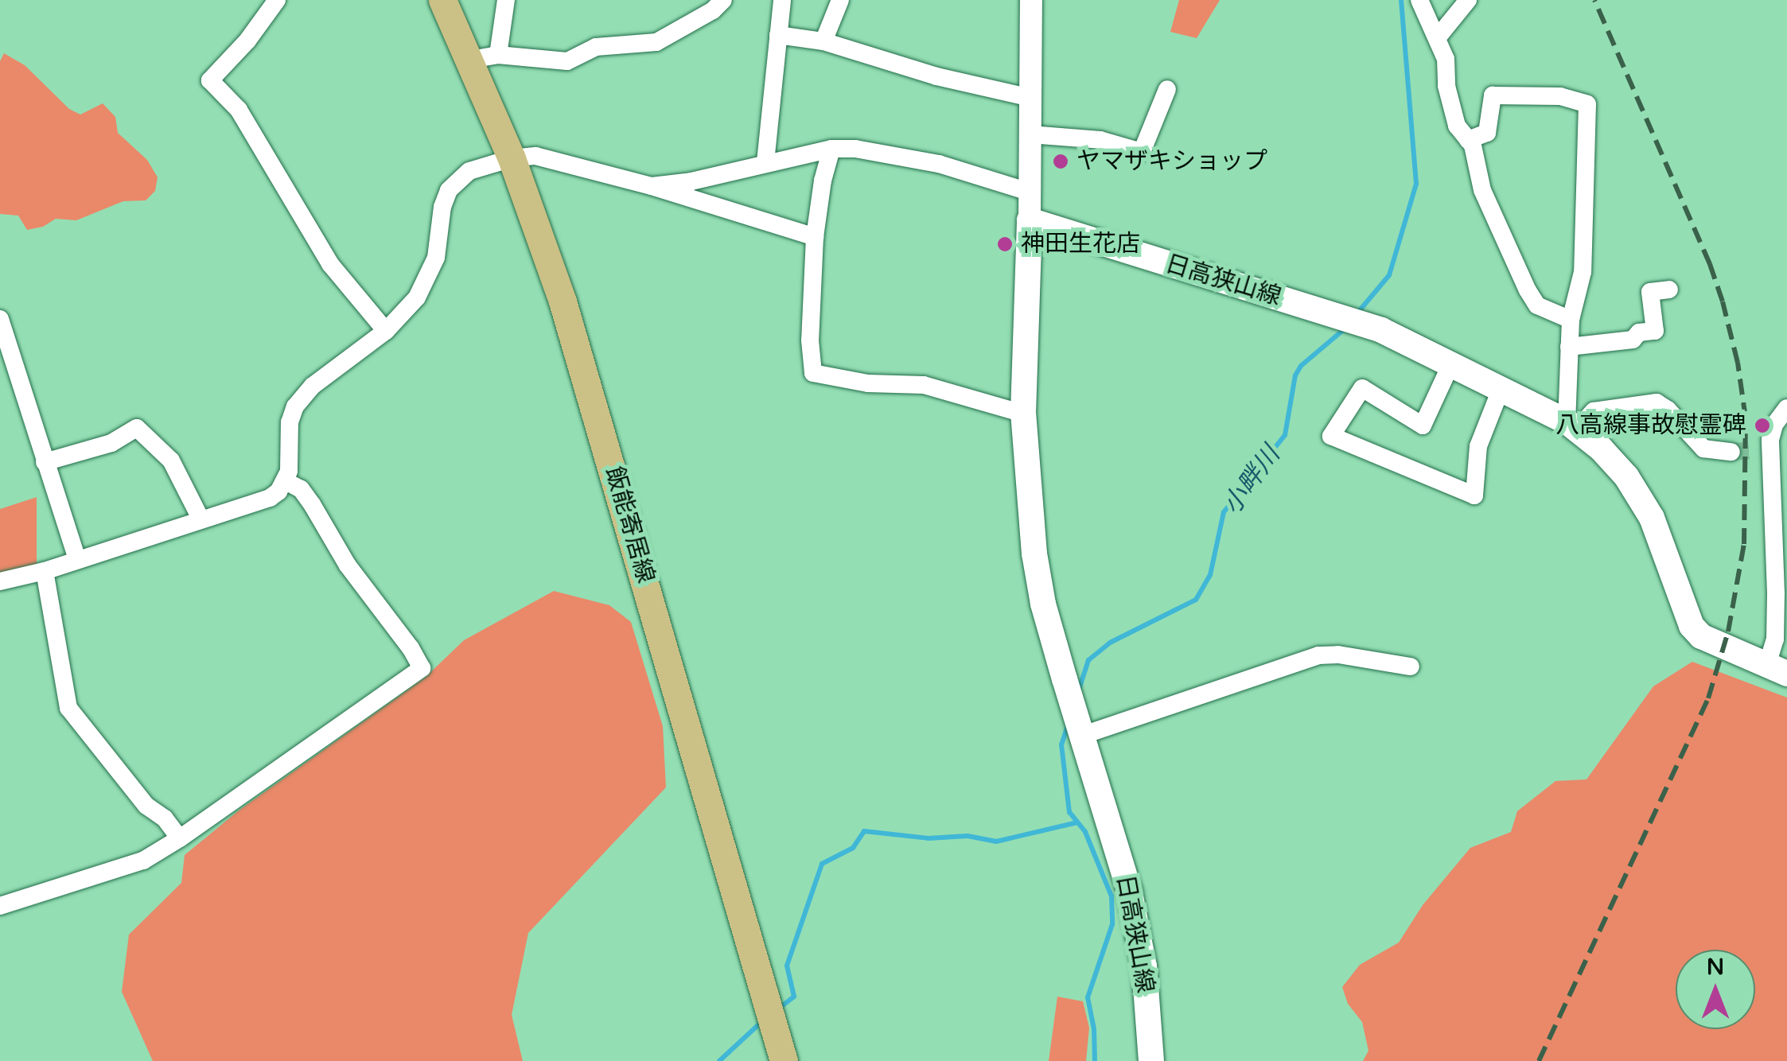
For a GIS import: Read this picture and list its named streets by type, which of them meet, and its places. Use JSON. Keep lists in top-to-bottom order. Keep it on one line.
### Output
{"streets":{"main road":["日高狭山線","飯能寄居線"]},"water":["小畔川"],"places":["ヤマザキショップ","神田生花店","八高線事故慰霊碑"],"north":"top"}
